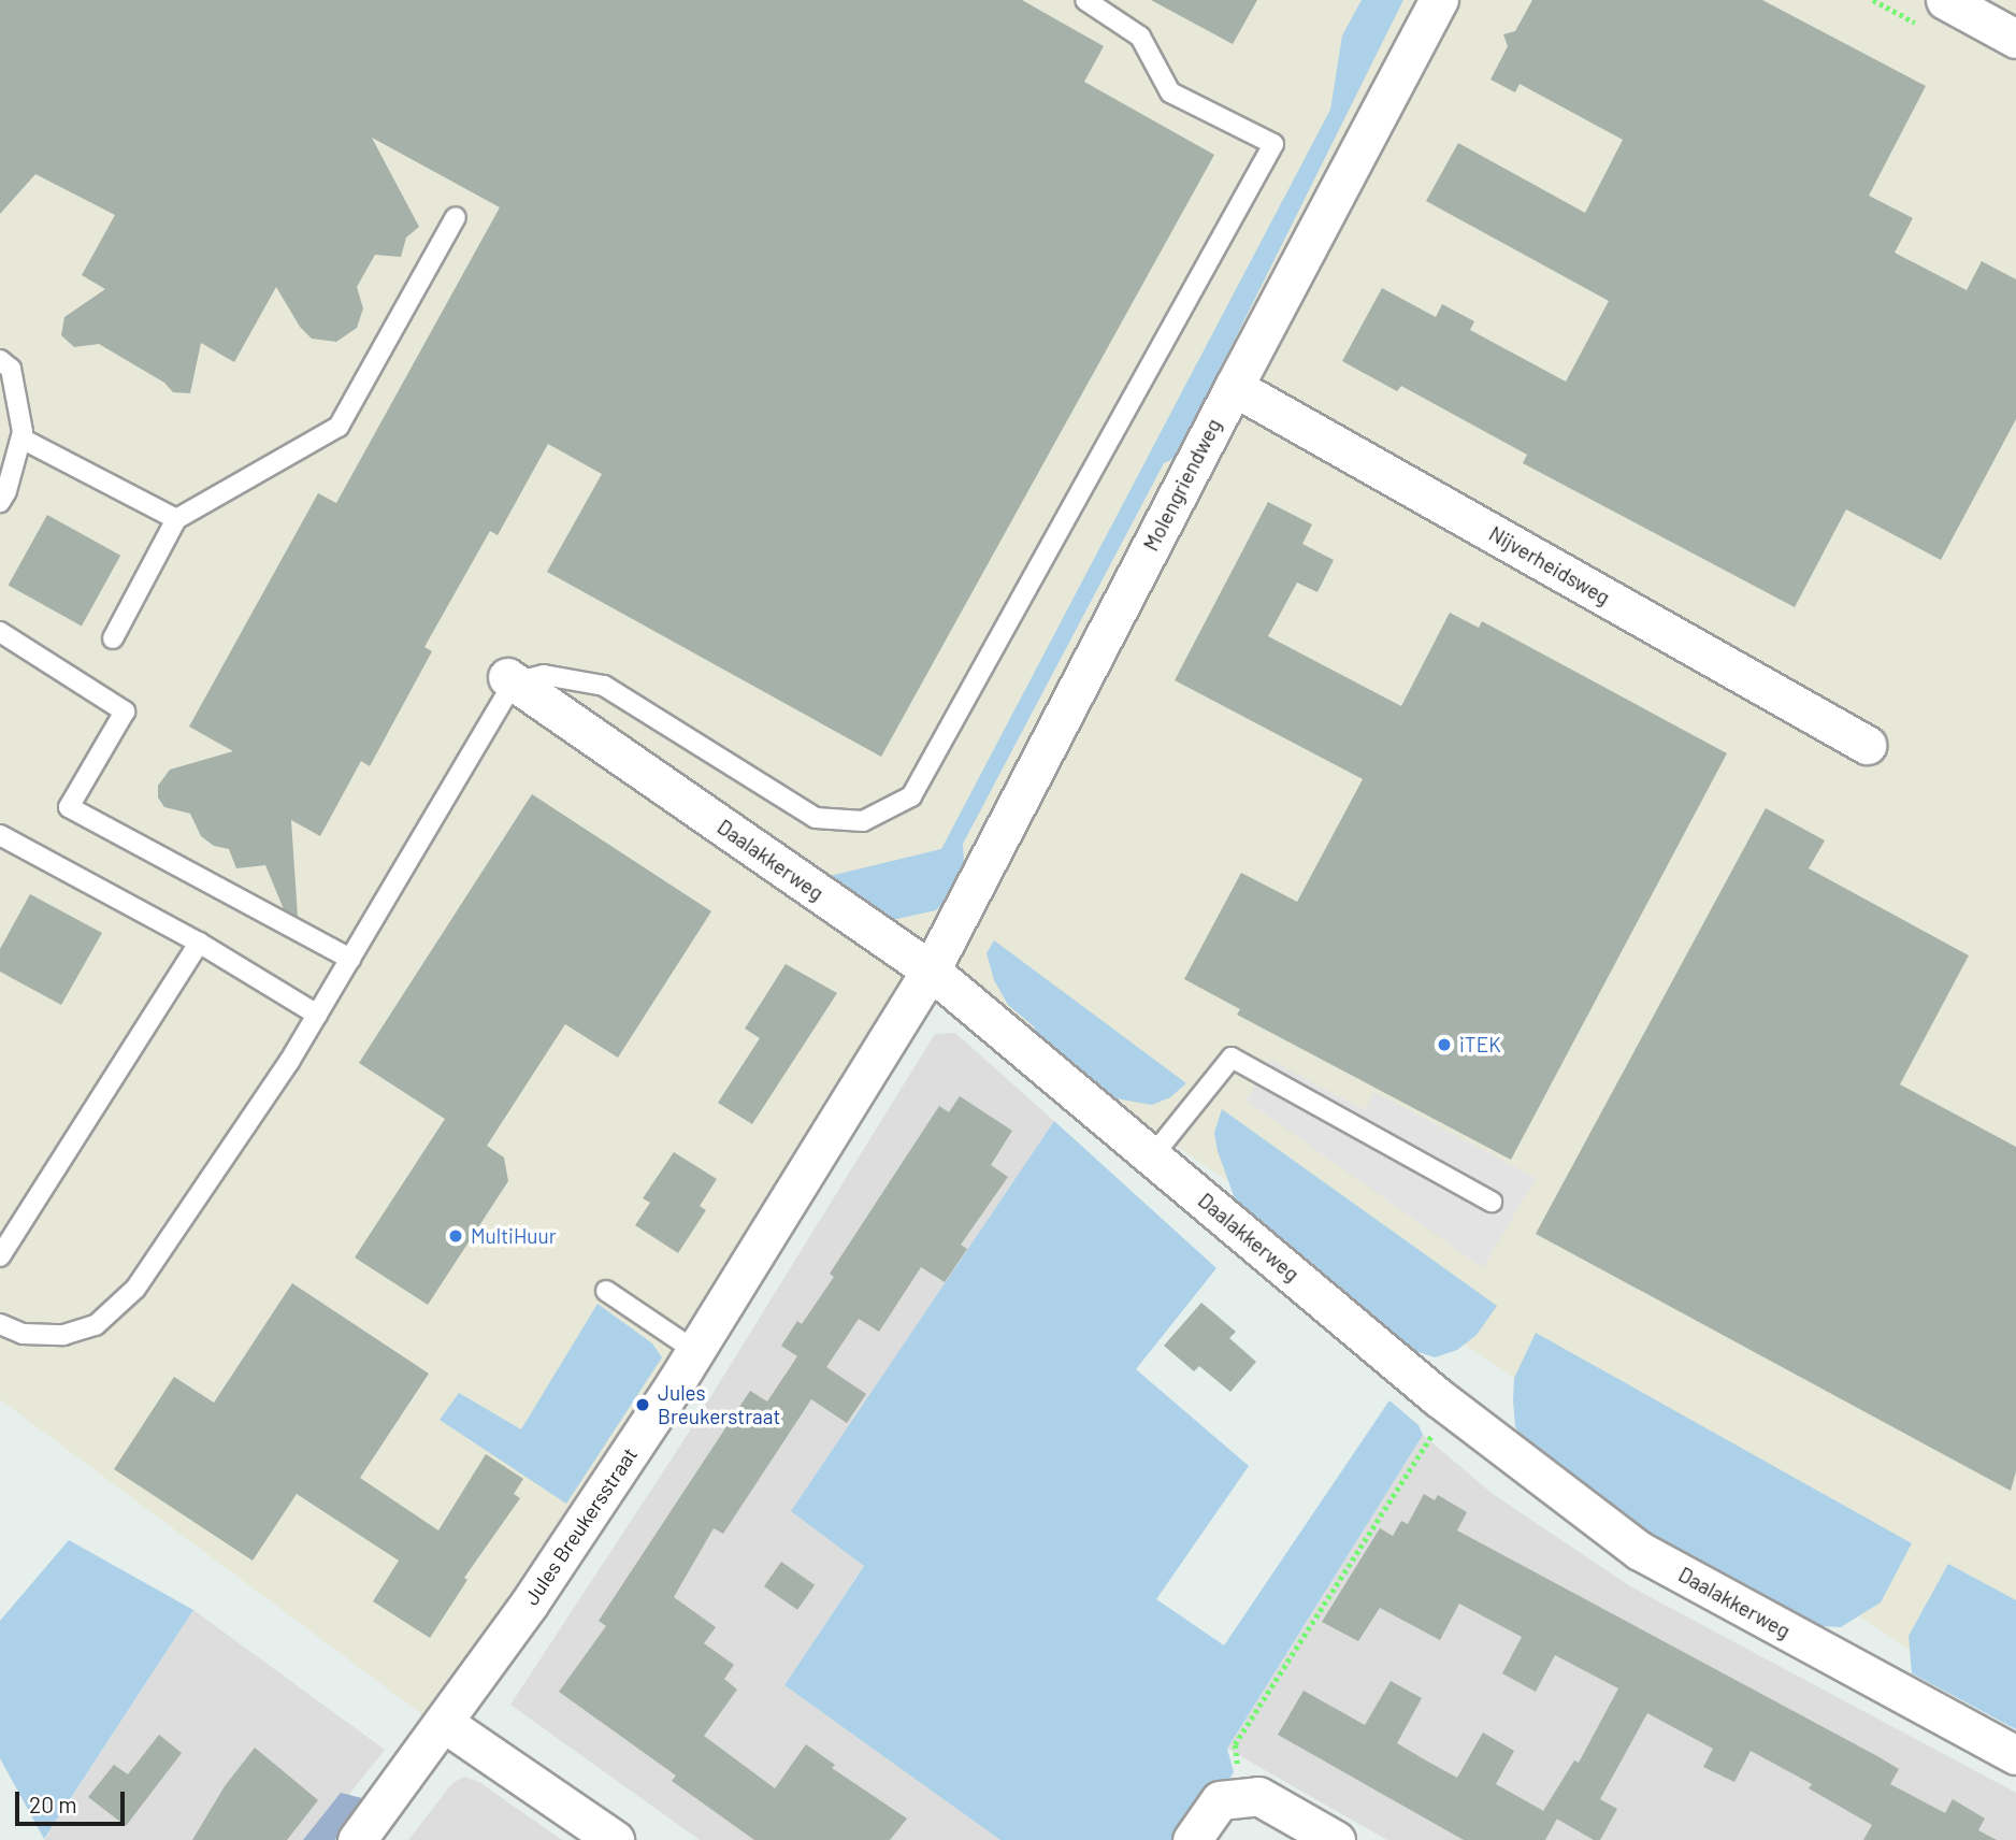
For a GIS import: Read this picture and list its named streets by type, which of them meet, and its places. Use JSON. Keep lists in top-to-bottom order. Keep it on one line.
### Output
{"streets":{"street":["Molengriendweg","Nijverheidsweg","Daalakkerweg","Jules Breukersstraat"]},"crossings":[["Molengriendweg","Nijverheidsweg"],["Molengriendweg","Daalakkerweg"],["Molengriendweg","Jules Breukersstraat"],["Daalakkerweg","Jules Breukersstraat"]],"places":["iTEK","MultiHuur","Jules Breukerstraat"],"scale_bar":"20 m"}
